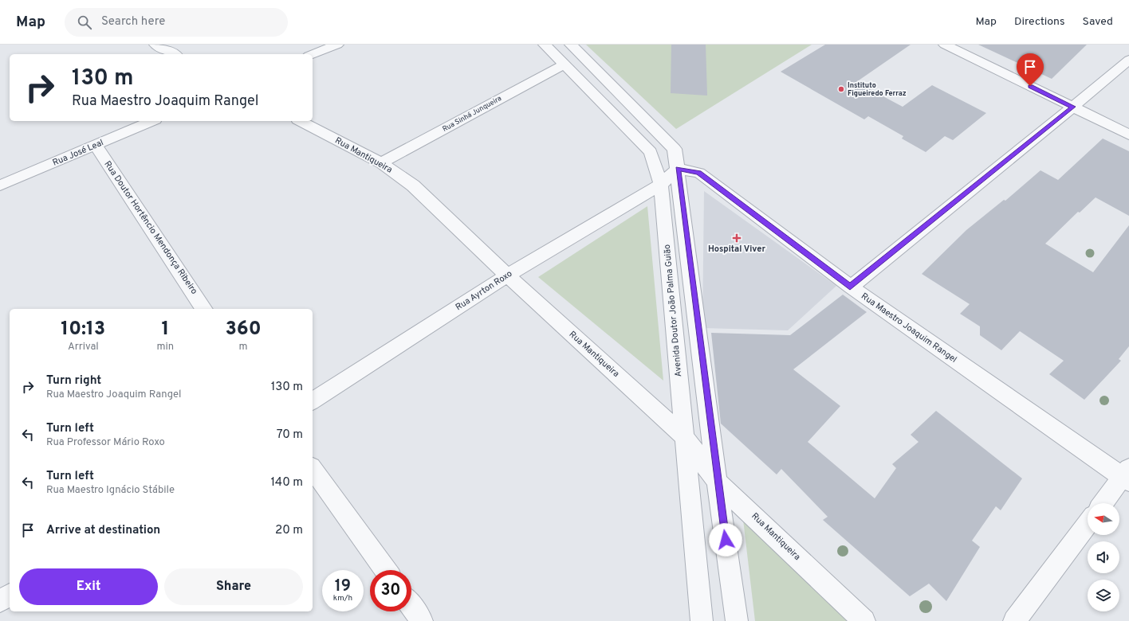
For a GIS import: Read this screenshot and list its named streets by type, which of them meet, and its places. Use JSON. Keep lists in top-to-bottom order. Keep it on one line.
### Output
{"streets":{"street":["Rua Sinhá Junqueira","Rua José Leal","Rua Mantiqueira","Rua Doutor Hortêncio Mendonça Ribeiro","Rua Ayrton Roxo","Avenida Doutor João Palma Guião","Rua Maestro Joaquim Rangel"]},"crossings":[["Rua Sinhá Junqueira","Rua Mantiqueira"],["Rua Sinhá Junqueira","Avenida Doutor João Palma Guião"],["Rua José Leal","Rua Doutor Hortêncio Mendonça Ribeiro"],["Rua Mantiqueira","Rua Ayrton Roxo"],["Rua Mantiqueira","Avenida Doutor João Palma Guião"],["Rua Ayrton Roxo","Avenida Doutor João Palma Guião"]],"places":{"other":["Instituto Figueiredo Ferraz"],"health":["Hospital Viver"]},"north":"left","page":{"header":"Map","search":"Search here","nav":["Map","Directions","Saved"],"turn":["130 m","Rua Maestro Joaquim Rangel"],"eta":["10:13","Arrival","1","min","360","m"],"list":[{"name":"Turn right","note":"Rua Maestro Joaquim Rangel","value":"130 m"},{"name":"Turn left","note":"Rua Professor Mário Roxo","value":"70 m"},{"name":"Turn left","note":"Rua Maestro Ignácio Stábile","value":"140 m"},{"name":"Arrive at destination","value":"20 m"}],"buttons":["Exit","Share"],"speed":"19 km/h","limit":"30"}}
